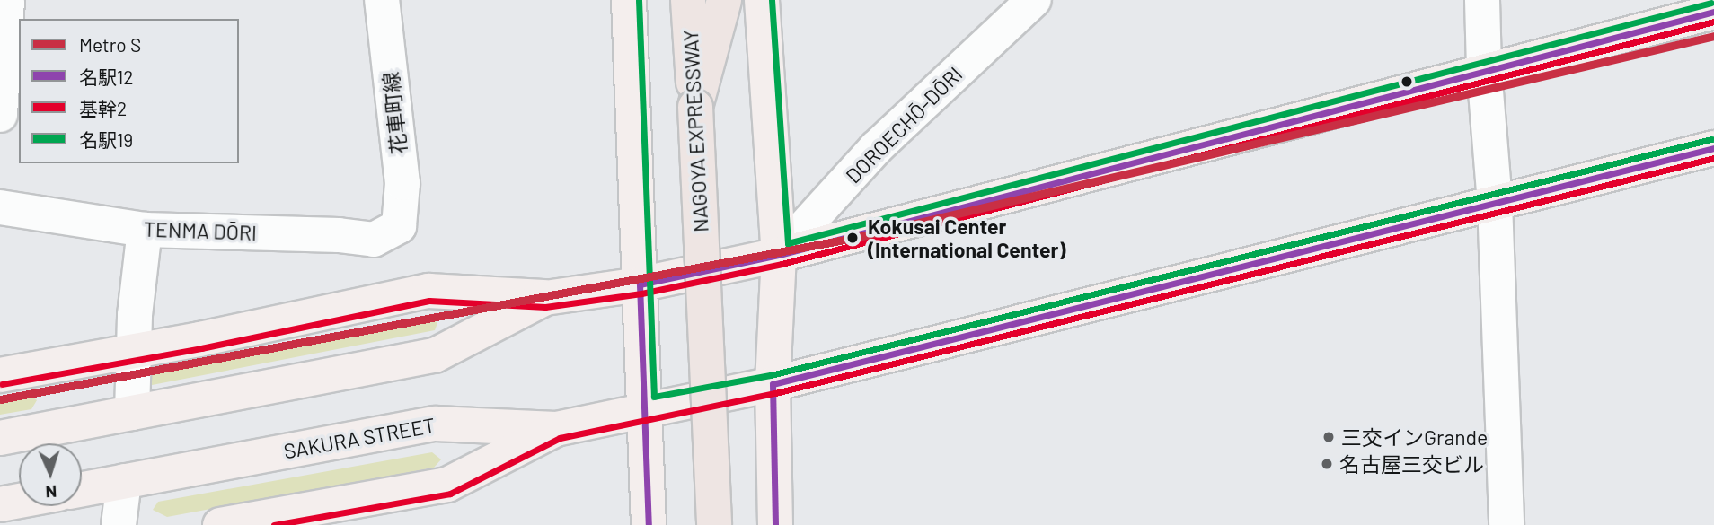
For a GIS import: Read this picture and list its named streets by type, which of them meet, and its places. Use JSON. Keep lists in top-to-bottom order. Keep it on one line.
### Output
{"streets":{"highway":["NAGOYA EXPRESSWAY"],"main road":["SAKURA STREET"],"street":["花車町線","DOROECHŌ-DŌRI","TENMA DŌRI"]},"crossings":[["花車町線","TENMA DŌRI"]],"places":["Kokusai Center (International Center)","三交インGrande","名古屋三交ビル"],"lines":["transit line 名駅19","transit line 名駅12","transit line 基幹2","metro line S"],"legend":["Metro S","名駅12","基幹2","名駅19"],"north":"bottom"}
